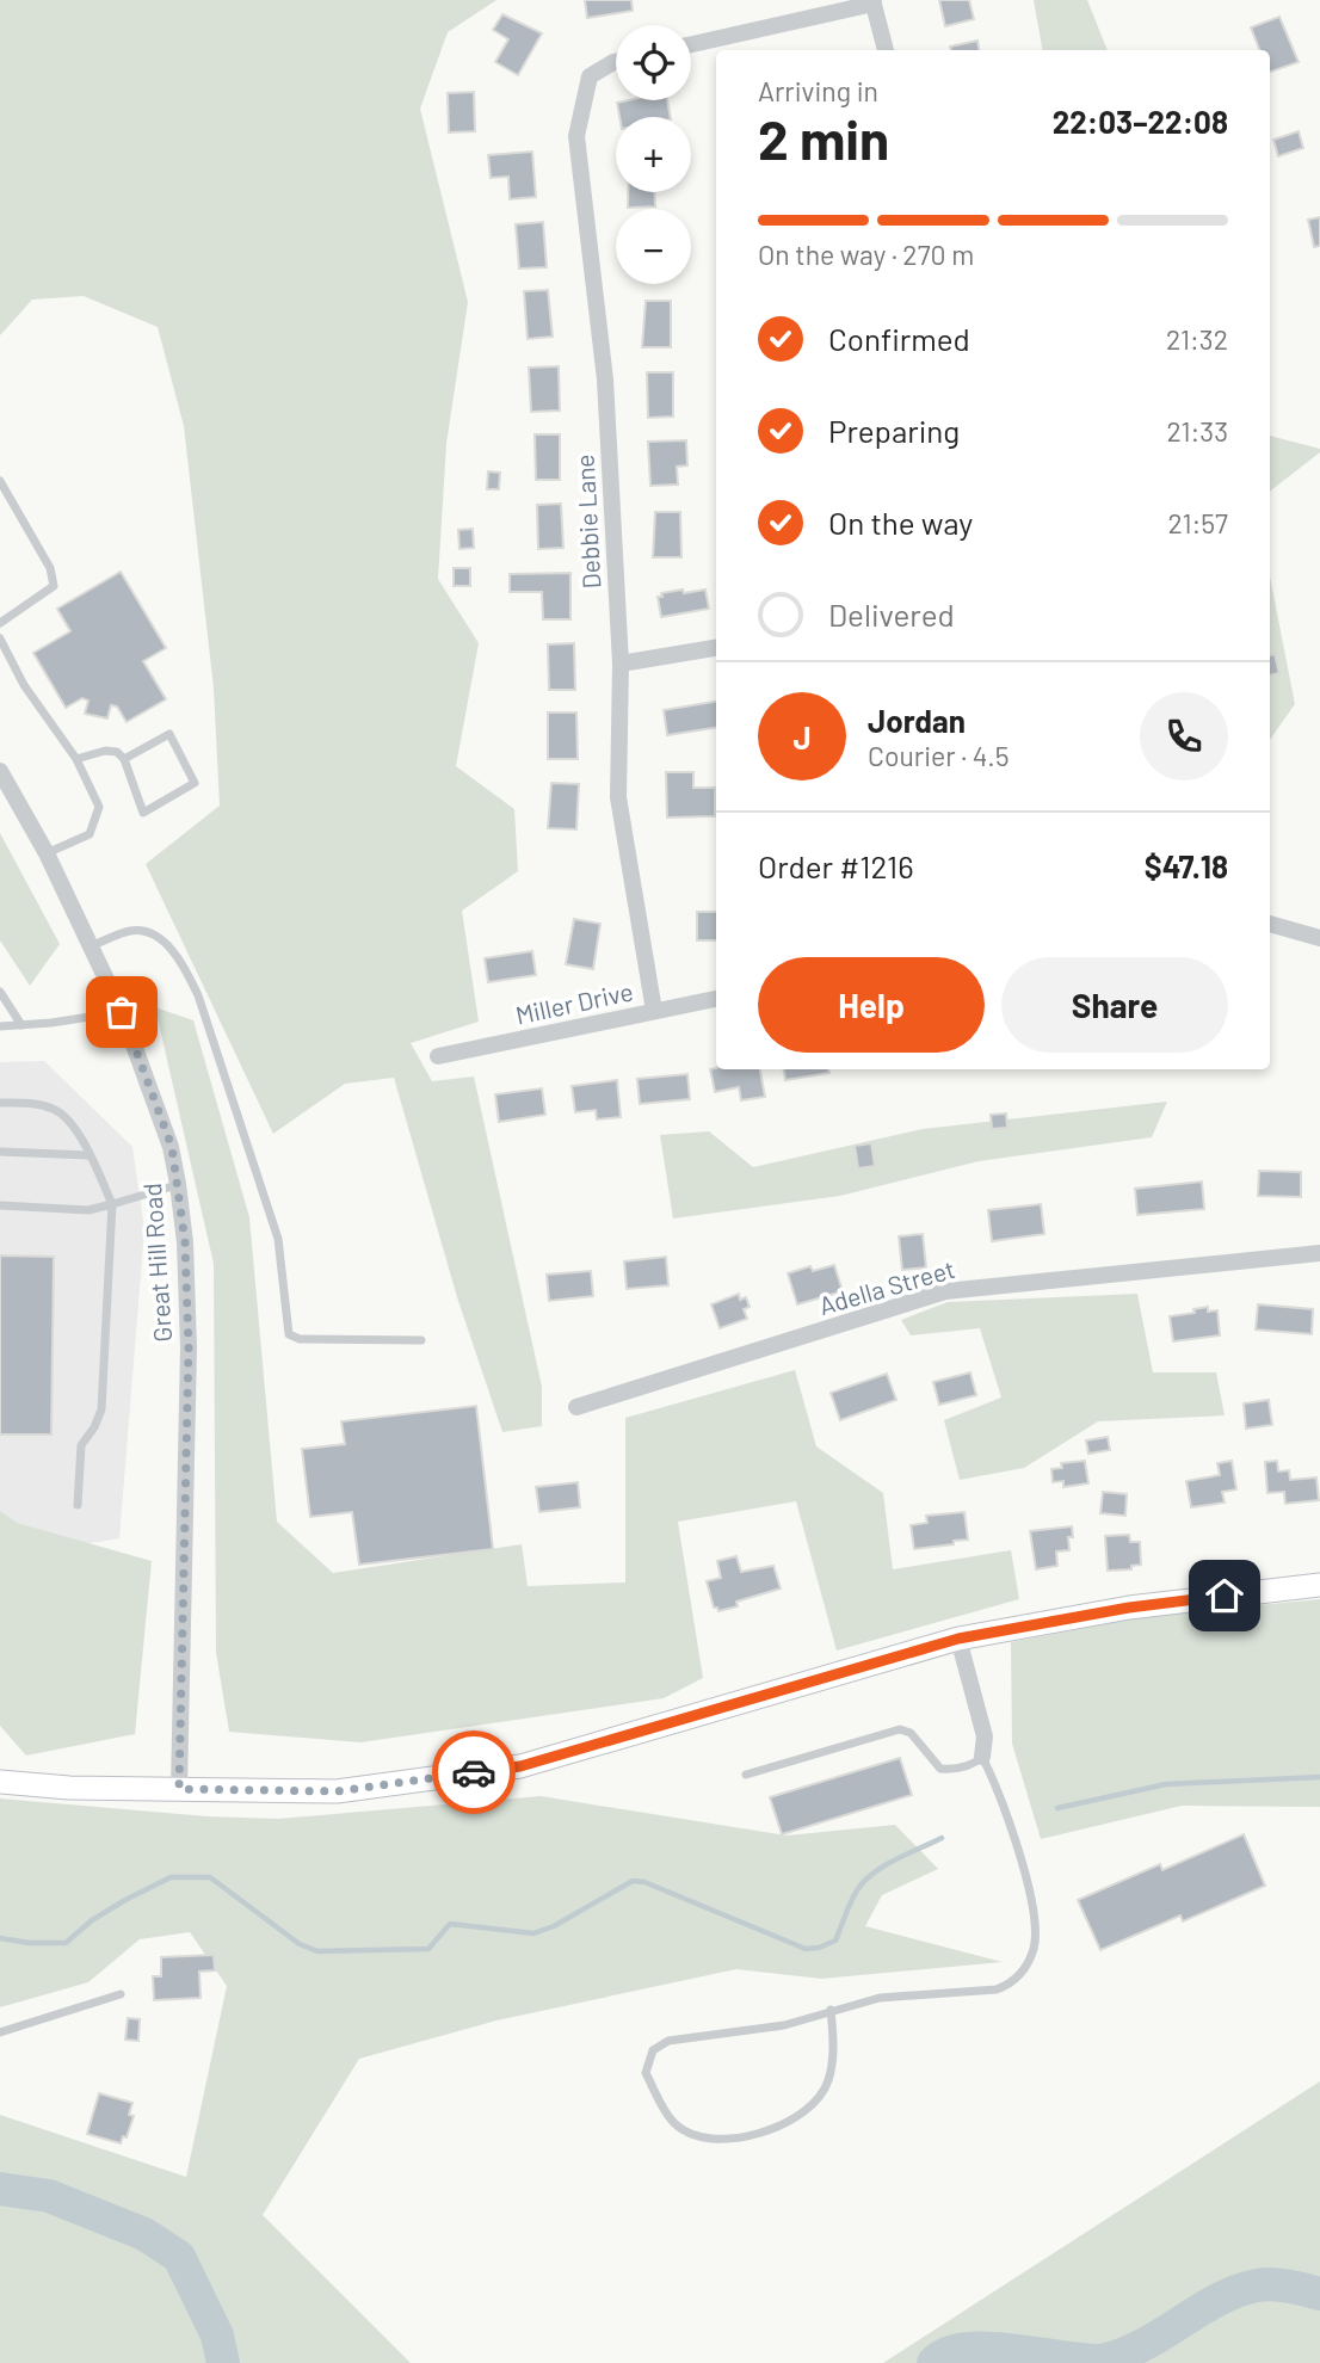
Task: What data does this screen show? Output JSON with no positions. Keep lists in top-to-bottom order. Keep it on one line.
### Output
{"streets":{"street":["Debbie Lane","Miller Drive","Great Hill Road","Adella Street"]},"crossings":[["Debbie Lane","Miller Drive"]],"page":{"map_buttons":["+","−"],"heading":["2 min","Arriving in","22:03–22:08"],"panel":["Jordan","Courier · 4.5","Order #1216","$47.18"],"bar":"On the way · 270 m","list":[["Confirmed","21:32"],["Preparing","21:33"],["On the way","21:57"],"Delivered"],"round":"J","buttons":["Help","Share"]}}
